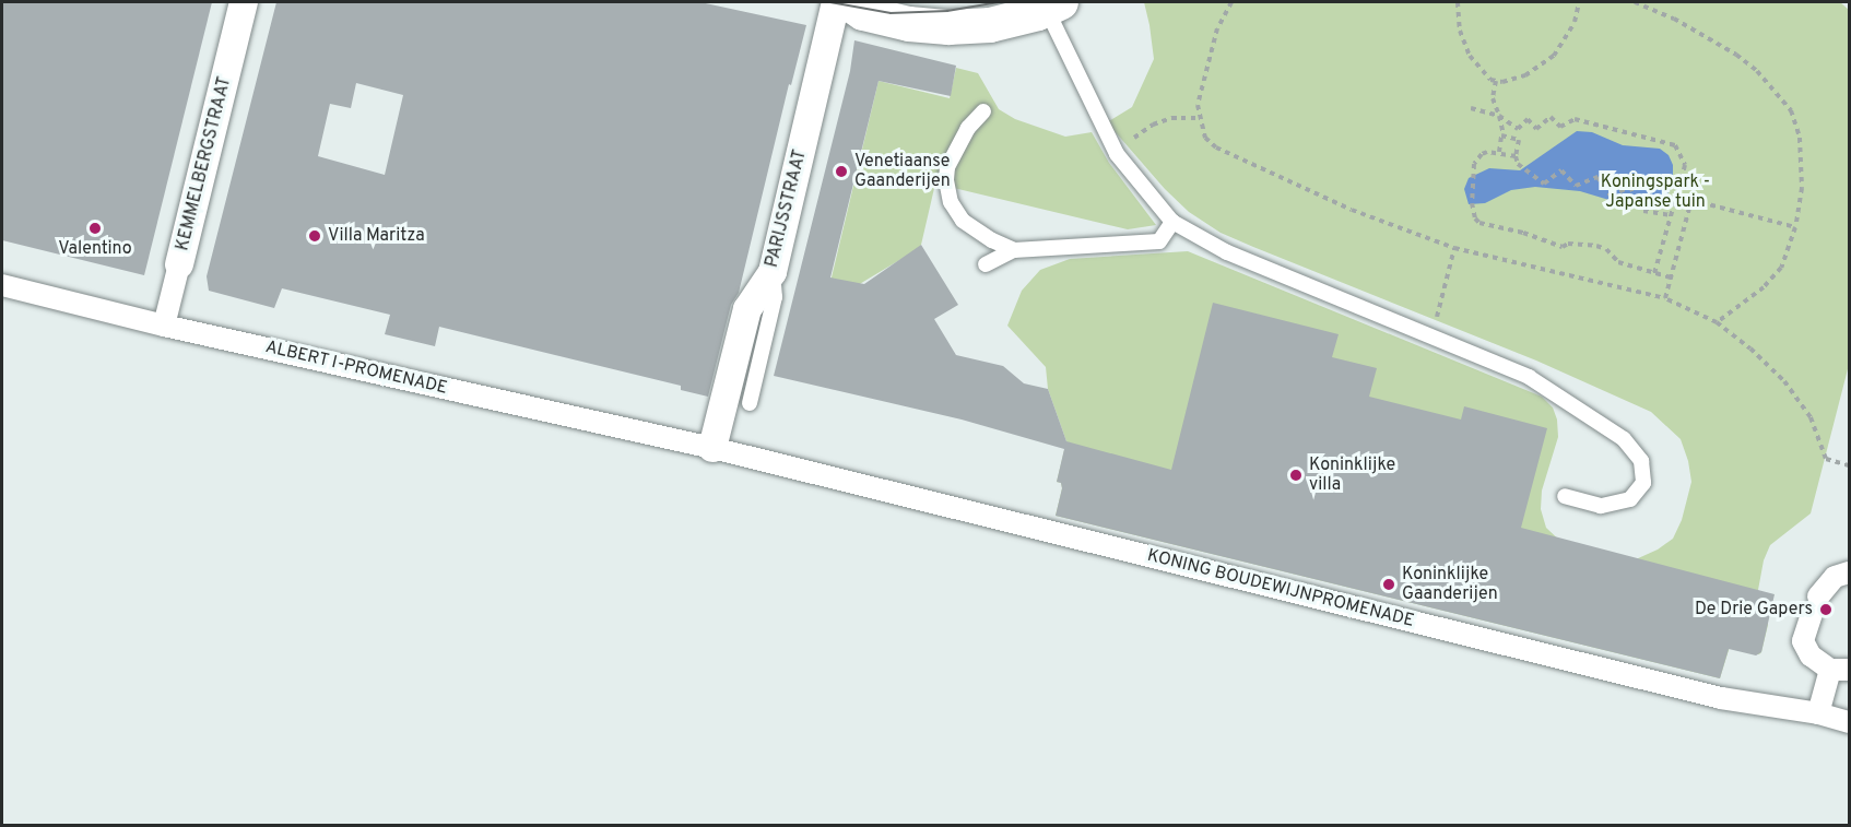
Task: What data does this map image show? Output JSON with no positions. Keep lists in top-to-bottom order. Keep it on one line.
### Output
{"streets":{"street":["KEMMELBERGSTRAAT","PARIJSSTRAAT","ALBERT I-PROMENADE","KONING BOUDEWIJNPROMENADE"]},"crossings":[["KEMMELBERGSTRAAT","ALBERT I-PROMENADE"],["PARIJSSTRAAT","ALBERT I-PROMENADE"],["PARIJSSTRAAT","KONING BOUDEWIJNPROMENADE"],["ALBERT I-PROMENADE","KONING BOUDEWIJNPROMENADE"]],"parks":["Koningspark - Japanse tuin"],"places":["Venetiaanse Gaanderijen","Valentino","Villa Maritza","Koninklijke villa","Koninklijke Gaanderijen","De Drie Gapers"]}
